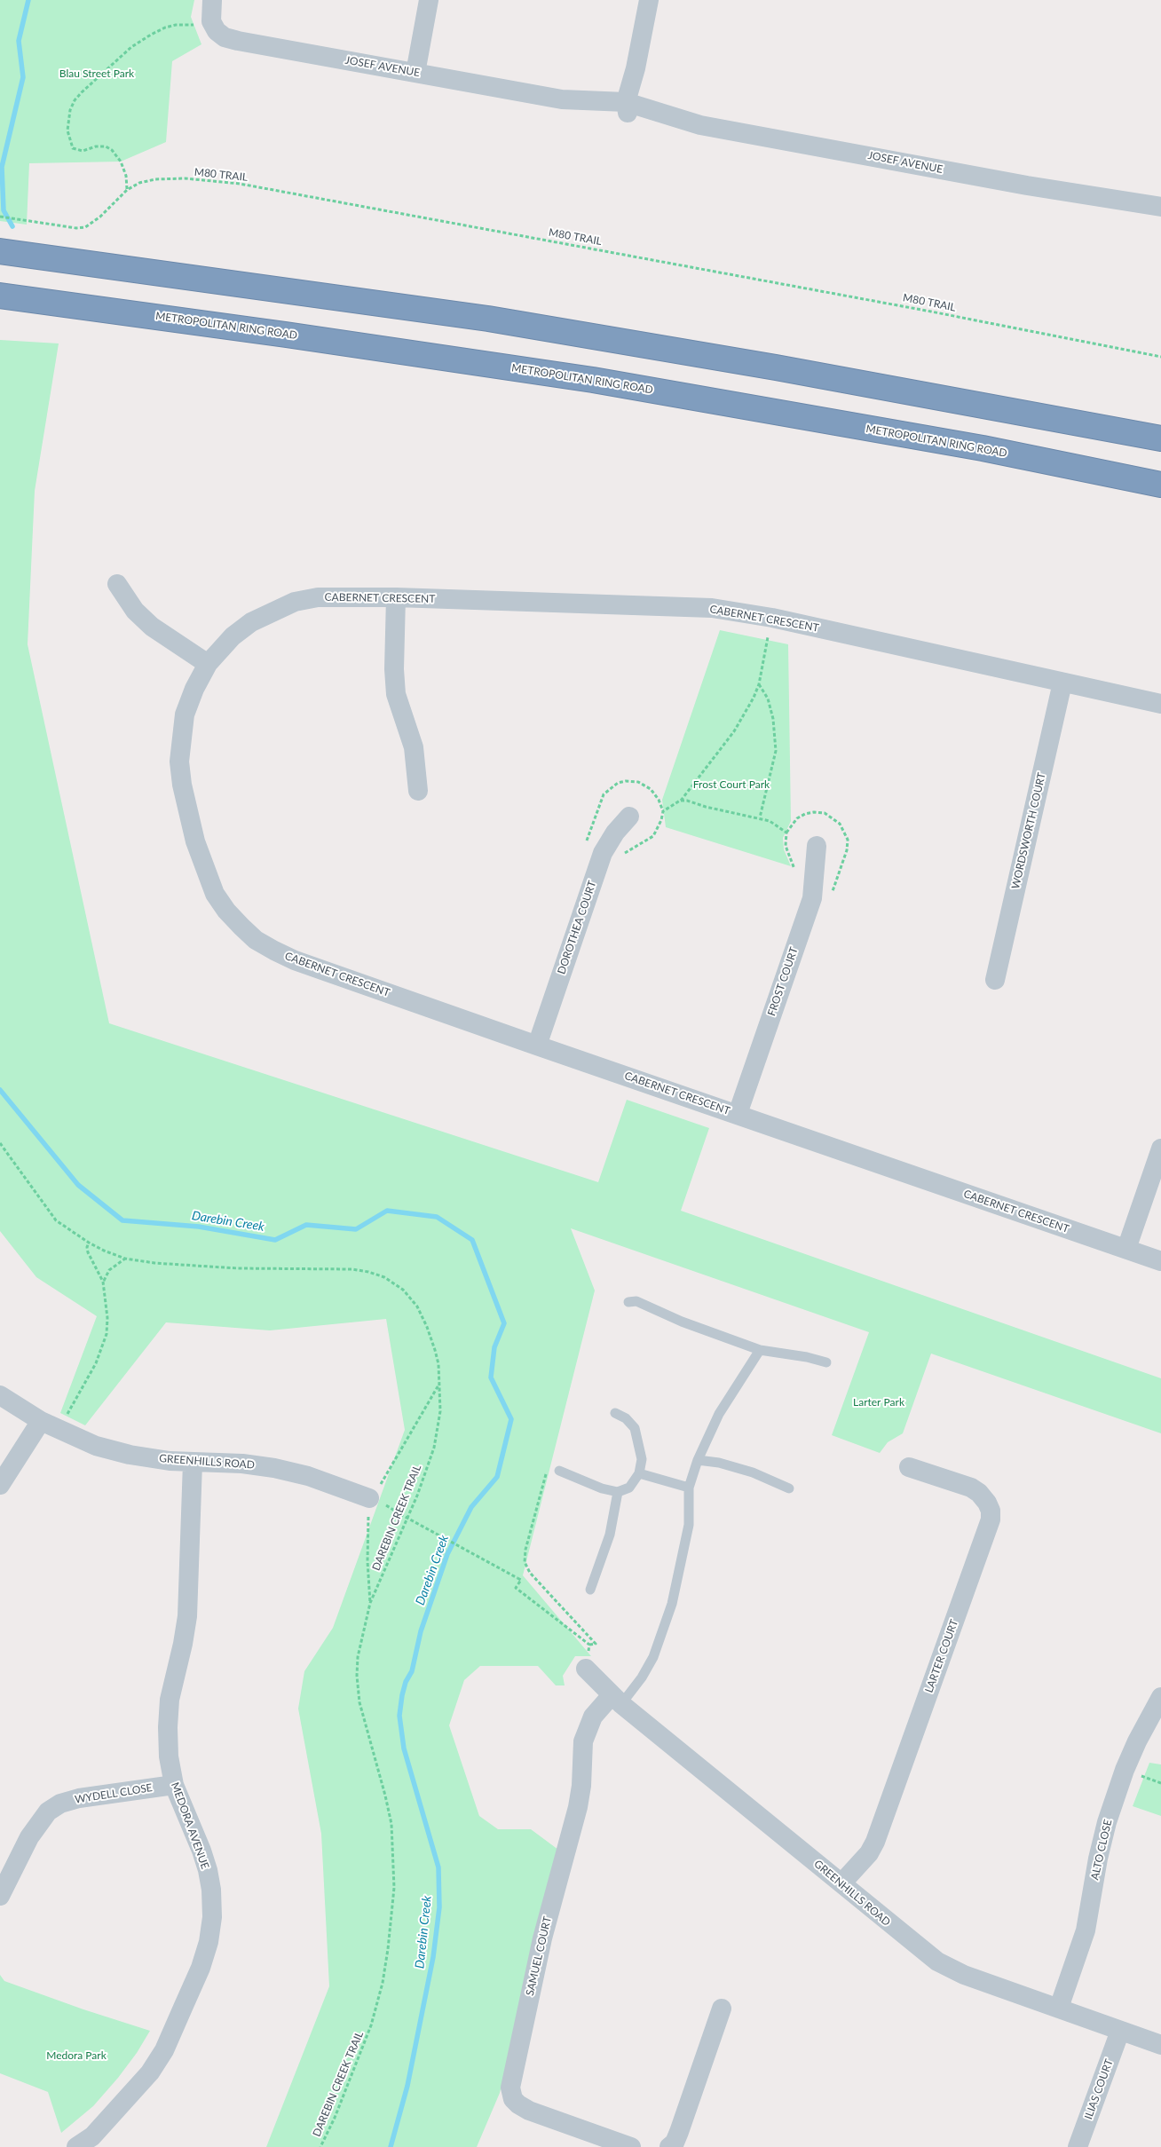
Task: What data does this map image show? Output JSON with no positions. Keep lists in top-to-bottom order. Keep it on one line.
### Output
{"streets":{"highway":["METROPOLITAN RING ROAD"],"street":["JOSEF AVENUE","CABERNET CRESCENT","WORDSWORTH COURT","DOROTHEA COURT","FROST COURT","GREENHILLS ROAD","LARTER COURT","WYDELL CLOSE","MEDORA AVENUE","ALTO CLOSE","SAMUEL COURT","ILIAS COURT"],"path":["M80 TRAIL","DAREBIN CREEK TRAIL"]},"crossings":[["CABERNET CRESCENT","WORDSWORTH COURT"],["CABERNET CRESCENT","DOROTHEA COURT"],["CABERNET CRESCENT","FROST COURT"],["GREENHILLS ROAD","LARTER COURT"],["GREENHILLS ROAD","MEDORA AVENUE"],["GREENHILLS ROAD","ALTO CLOSE"],["GREENHILLS ROAD","SAMUEL COURT"],["GREENHILLS ROAD","ILIAS COURT"],["WYDELL CLOSE","MEDORA AVENUE"]],"water":["Darebin Creek"],"parks":["Blau Street Park","Frost Court Park","Larter Park","Medora Park"]}
